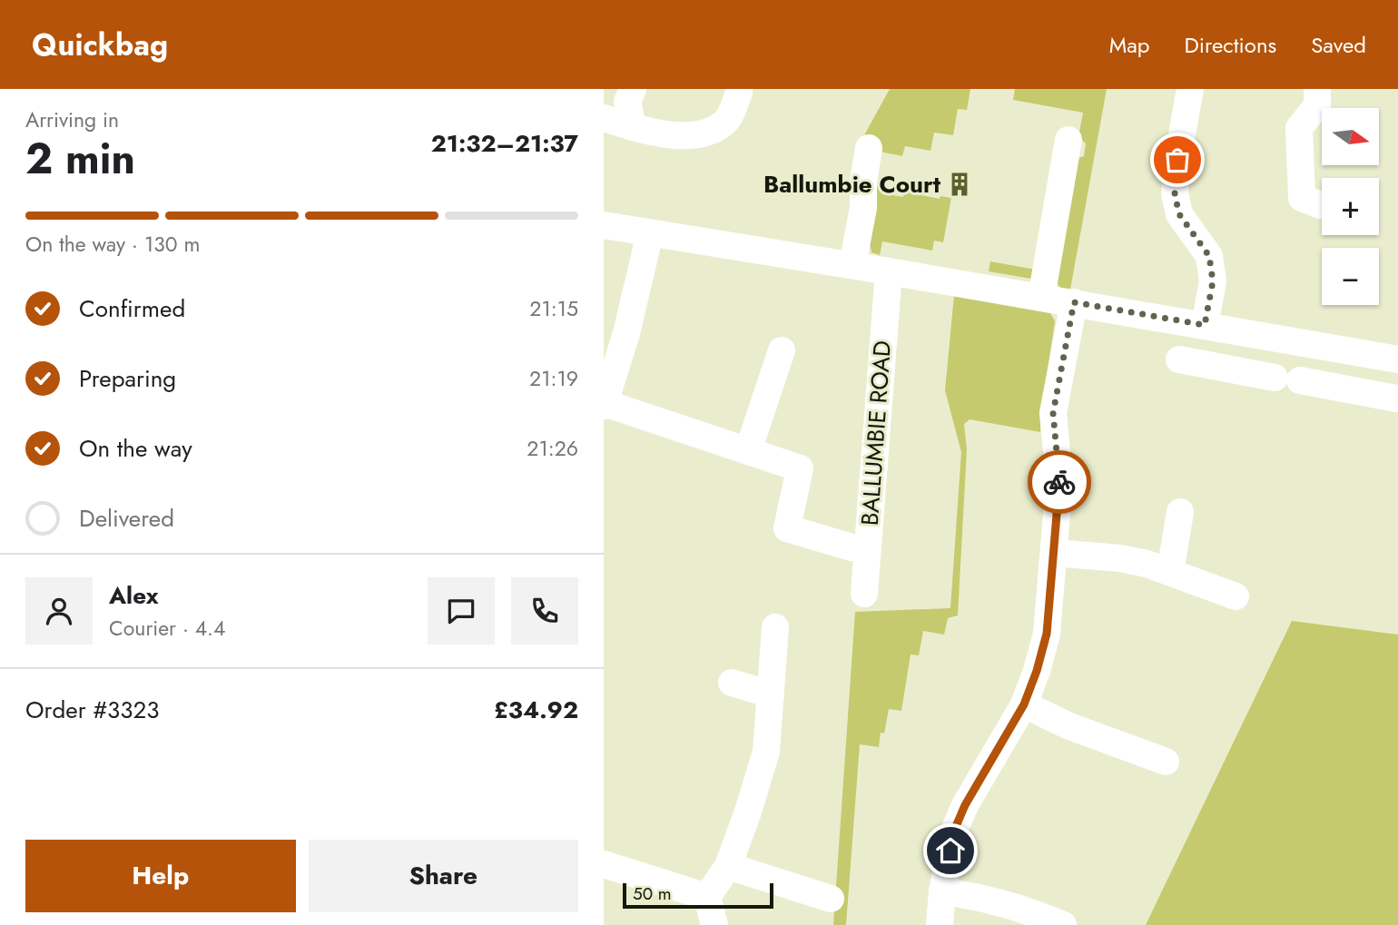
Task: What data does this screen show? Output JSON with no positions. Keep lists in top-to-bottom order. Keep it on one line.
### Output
{"streets":{"street":["BALLUMBIE ROAD"]},"places":{"building":["Ballumbie Court"]},"scale_bar":"50 m","north":"right","page":{"header":"Quickbag","nav":["Map","Directions","Saved"],"heading":["2 min","Arriving in","21:32–21:37"],"panel":["Alex","Courier · 4.4","Order #3323","£34.92"],"map_buttons":["+","−"],"bar":"On the way · 130 m","list":[["Confirmed","21:15"],["Preparing","21:19"],["On the way","21:26"],"Delivered"],"buttons":["Help","Share"],"scale":"50 m"}}
